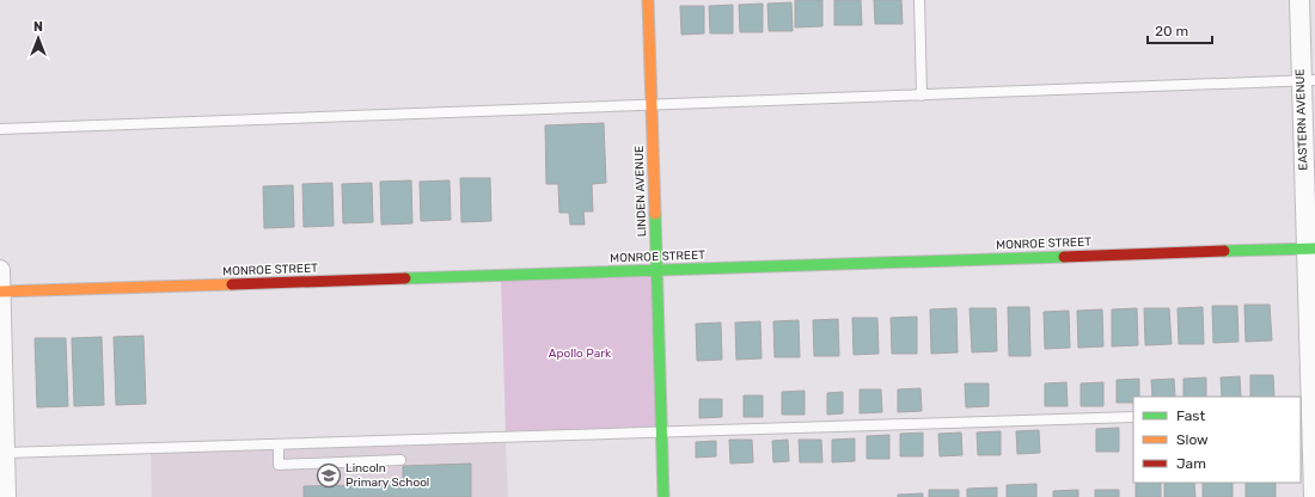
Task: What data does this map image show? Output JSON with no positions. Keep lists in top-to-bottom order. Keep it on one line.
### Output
{"streets":{"street":["EASTERN AVENUE","LINDEN AVENUE","MONROE STREET"]},"crossings":[["EASTERN AVENUE","MONROE STREET"],["LINDEN AVENUE","MONROE STREET"]],"parks":["Apollo Park"],"places":{"school or university":["Lincoln Primary School"]},"legend":["Fast","Slow","Jam"],"scale_bar":"20 m","north":"top"}
